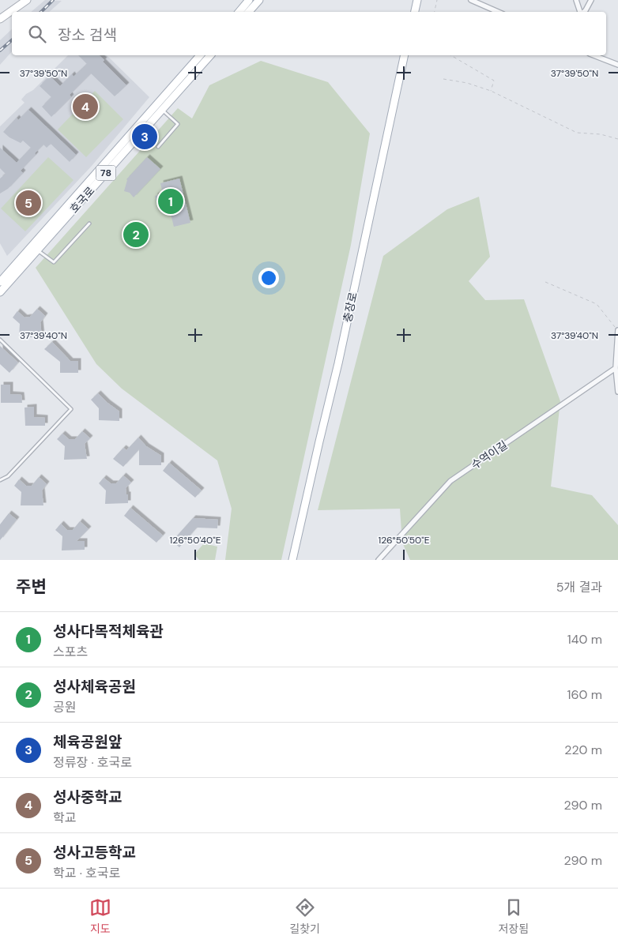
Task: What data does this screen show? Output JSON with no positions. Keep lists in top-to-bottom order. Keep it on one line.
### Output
{"streets":{"main road":["78","호국로","충장로"],"street":["수역이길"]},"page":{"search":"장소 검색","pins":["4","3","1","5","2"],"heading":["주변","5개 결과"],"list":[{"mark":"1","name":"성사다목적체육관","note":"스포츠","value":"140 m"},{"mark":"2","name":"성사체육공원","note":"공원","value":"160 m"},{"mark":"3","name":"체육공원앞","note":"정류장 · 호국로","value":"220 m"},{"mark":"4","name":"성사중학교","note":"학교","value":"290 m"},{"mark":"5","name":"성사고등학교","note":"학교 · 호국로","value":"290 m"}],"nav":["지도","길찾기","저장됨"]},"coordinates":["37°39'50\"N","37°39'40\"N","126°50'40\"E","126°50'50\"E"]}
